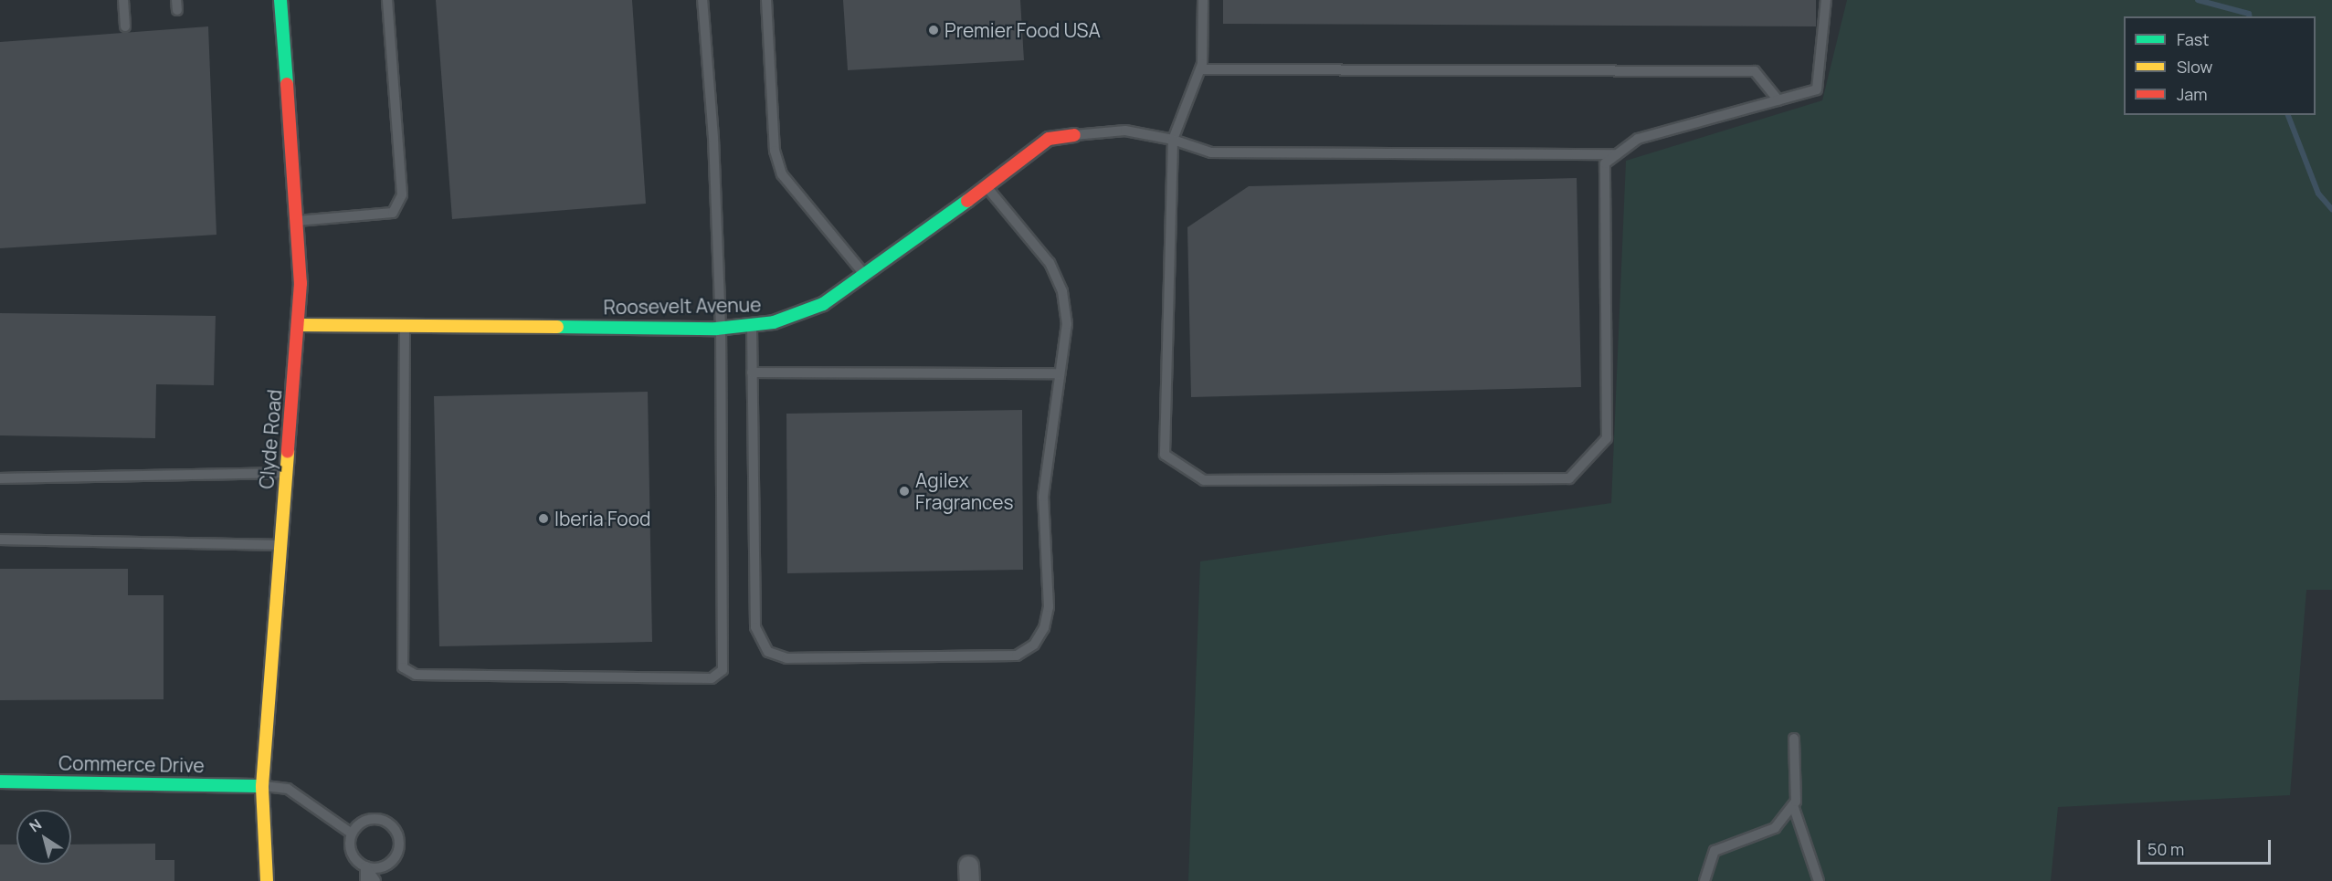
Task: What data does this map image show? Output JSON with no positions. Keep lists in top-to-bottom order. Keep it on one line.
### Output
{"streets":{"street":["Roosevelt Avenue","Clyde Road","Commerce Drive"]},"crossings":[["Roosevelt Avenue","Clyde Road"],["Clyde Road","Commerce Drive"]],"places":["Premier Food USA","Agilex Fragrances","Iberia Food"],"legend":["Fast","Slow","Jam"],"scale_bar":"50 m","north":"top left"}
